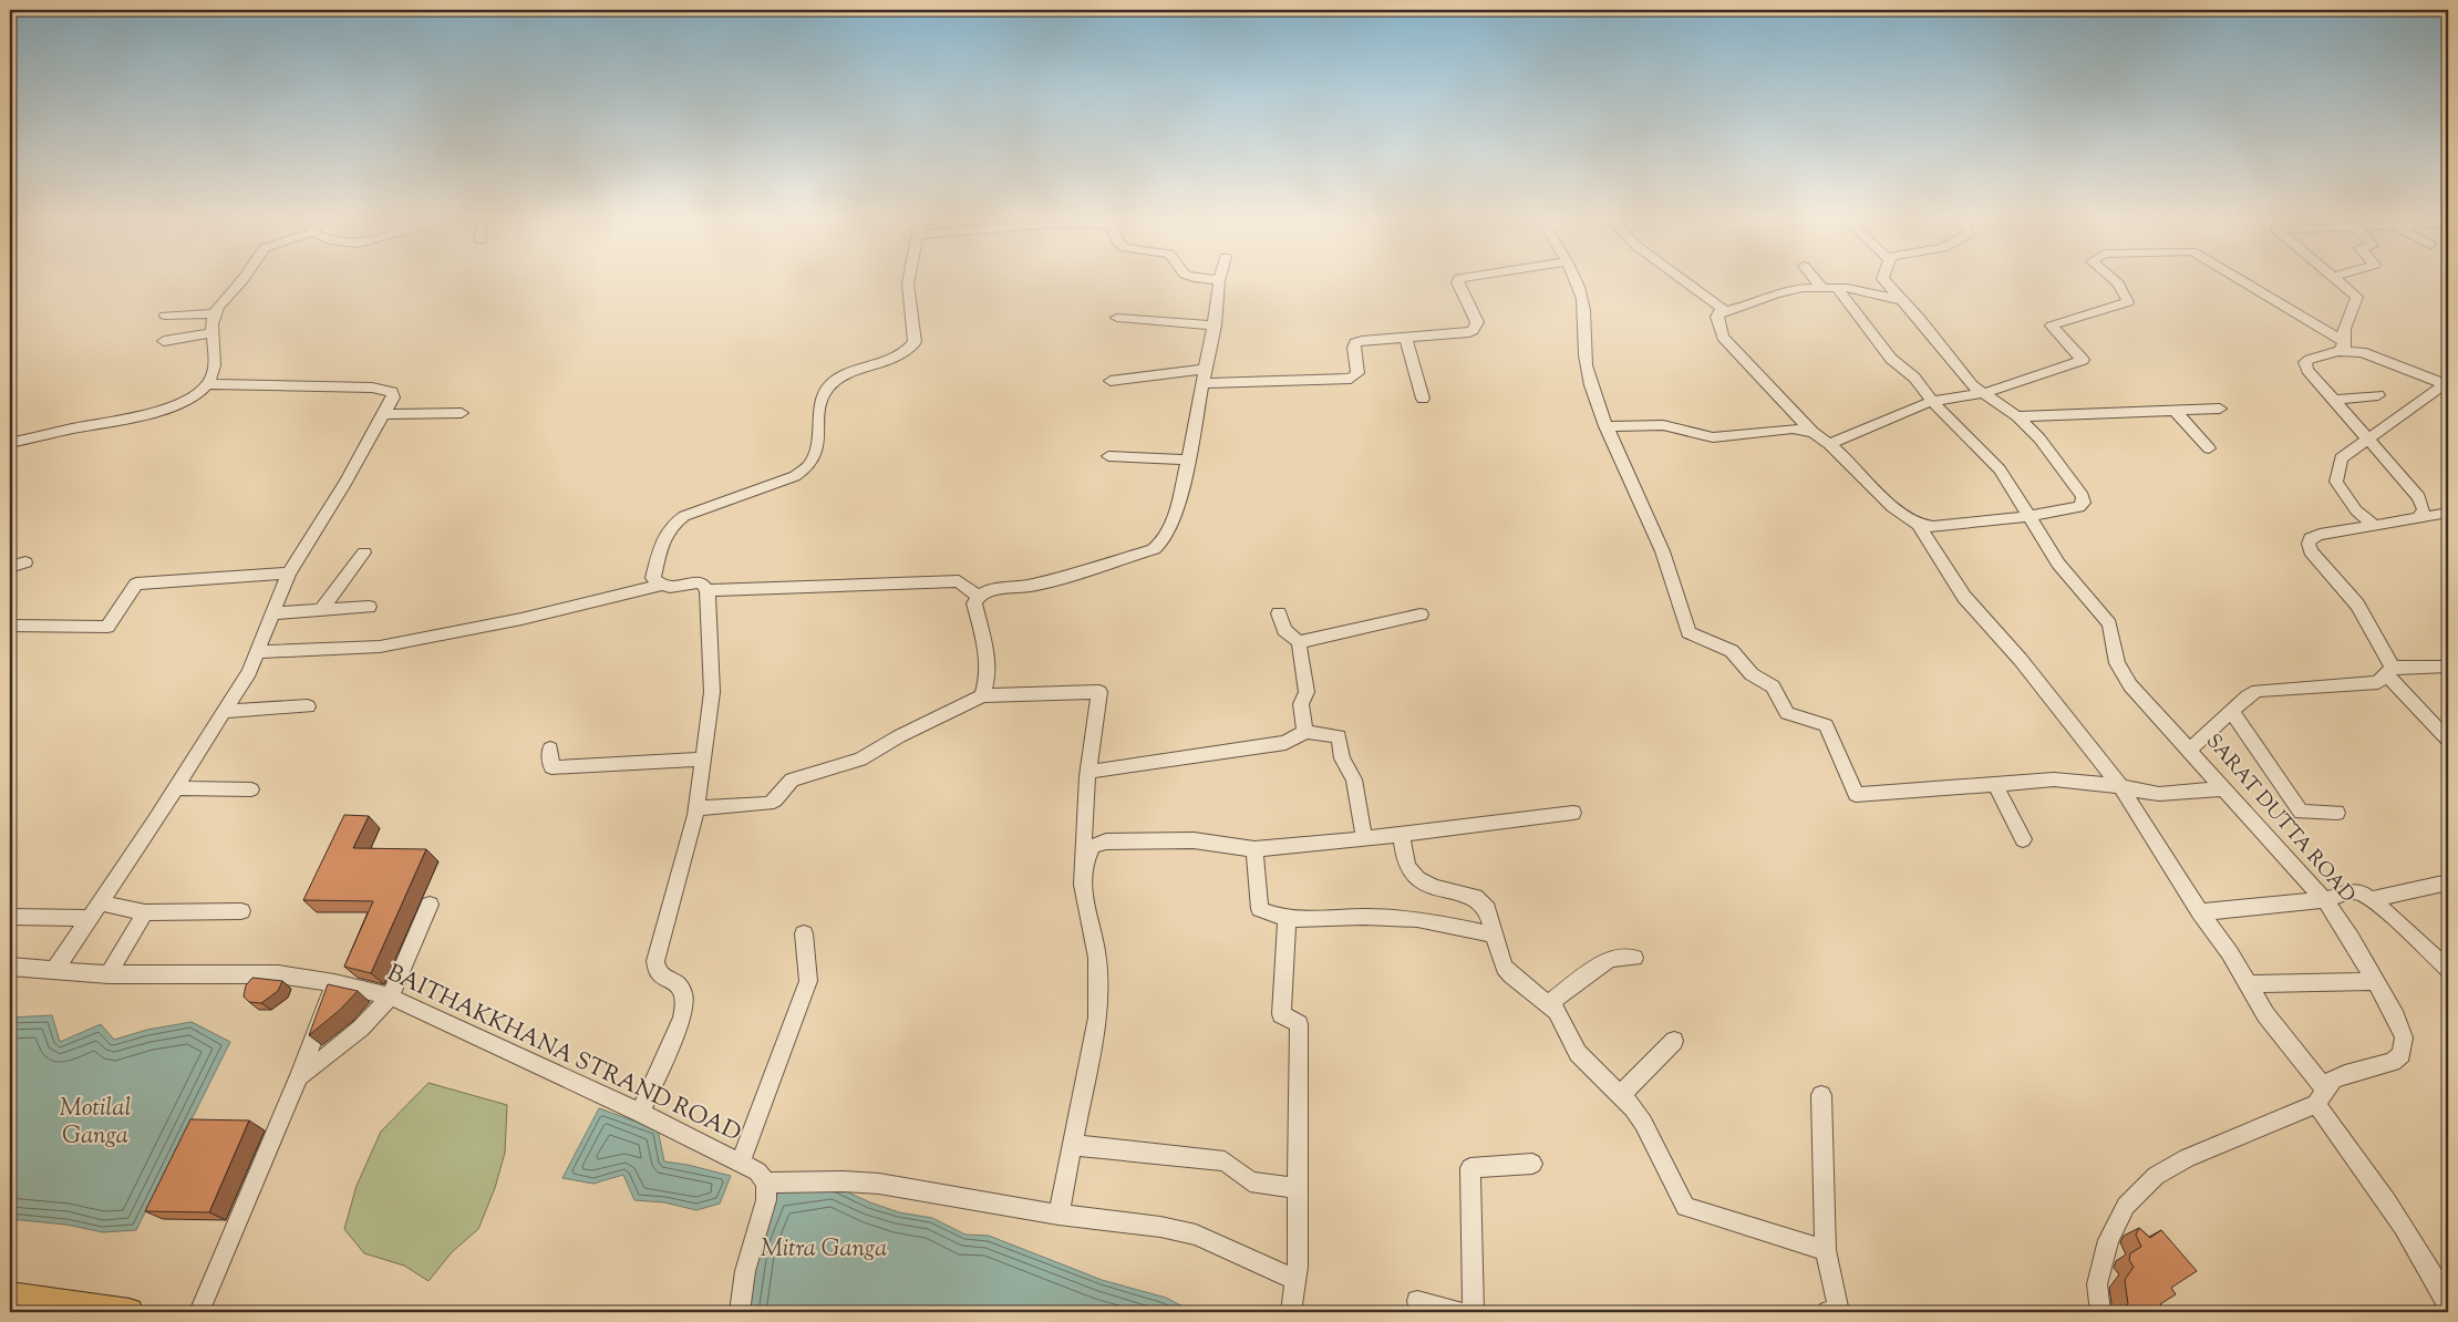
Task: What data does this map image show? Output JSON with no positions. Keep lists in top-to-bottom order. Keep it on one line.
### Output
{"streets":{"street":["SARAT DUTTA ROAD","BAITHAKKHANA STRAND ROAD"]},"water":["Motilal Ganga","Mitra Ganga"]}
